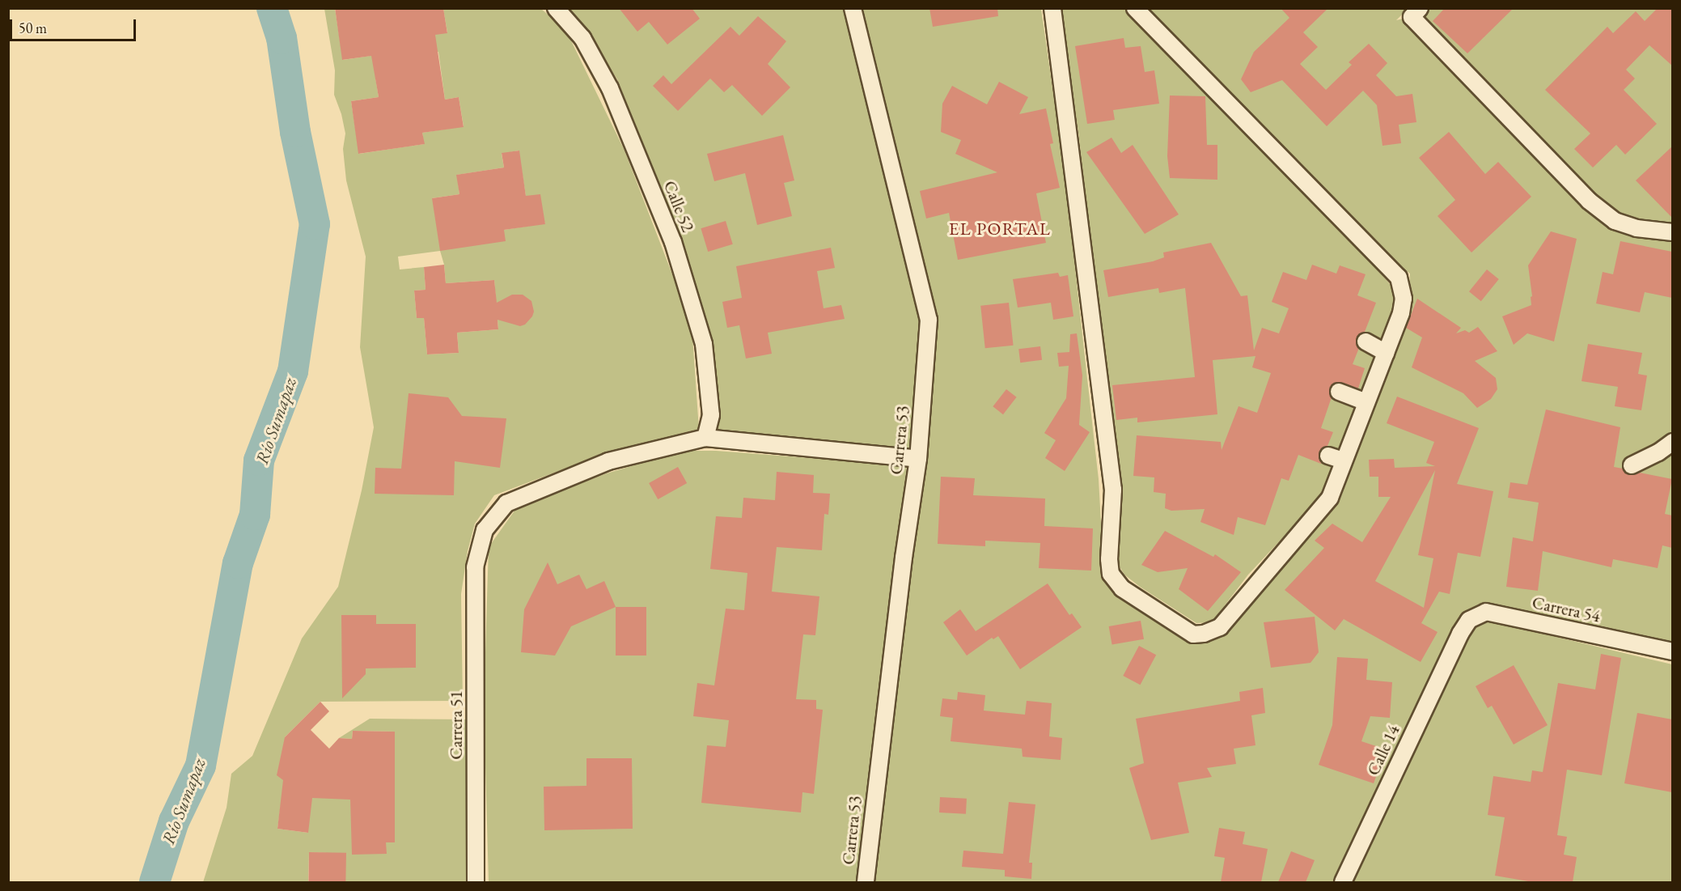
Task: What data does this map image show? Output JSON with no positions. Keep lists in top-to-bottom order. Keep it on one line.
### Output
{"streets":{"street":["Calle 52","Carrera 53","Carrera 54","Carrera 51","Calle 14"]},"crossings":[["Calle 52","Carrera 51"],["Carrera 53","Carrera 51"],["Carrera 54","Calle 14"]],"districts":["EL PORTAL"],"water":["Río Sumapaz"],"scale_bar":"50 m"}
